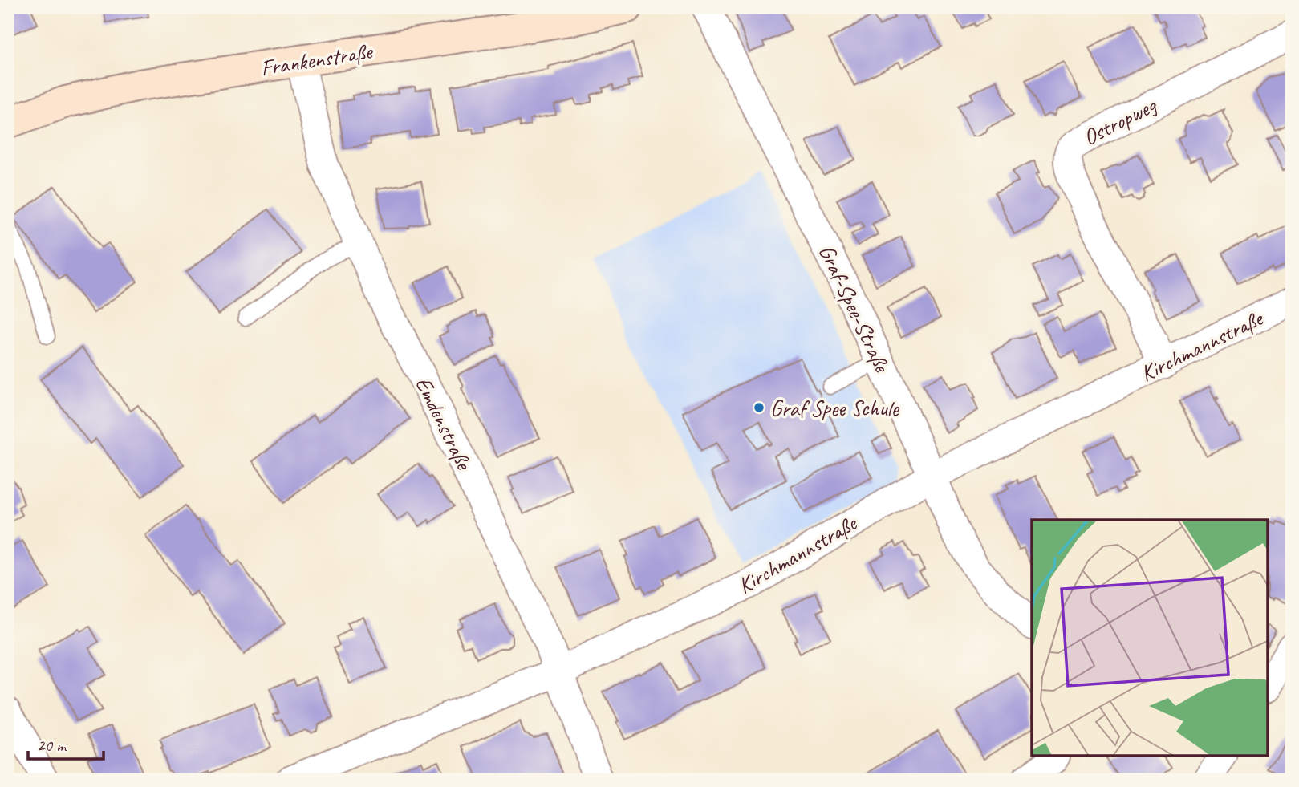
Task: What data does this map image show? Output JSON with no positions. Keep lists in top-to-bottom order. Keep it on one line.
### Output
{"streets":{"main road":["Frankenstraße"],"street":["Ostropweg","Graf-Spee-Straße","Kirchmannstraße","Emdenstraße"]},"crossings":[["Frankenstraße","Emdenstraße"],["Ostropweg","Kirchmannstraße"],["Graf-Spee-Straße","Kirchmannstraße"],["Kirchmannstraße","Emdenstraße"]],"places":["Graf Spee Schule"],"scale_bar":"20 m"}
